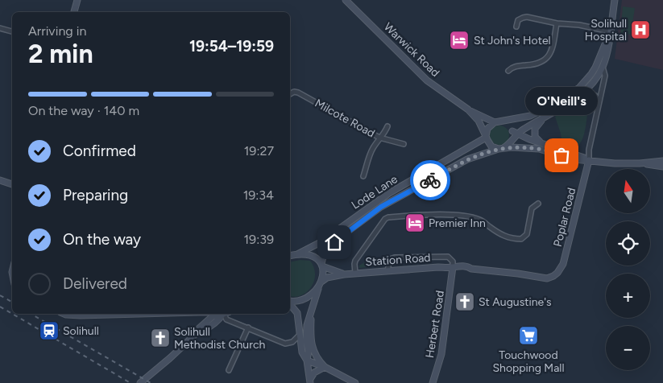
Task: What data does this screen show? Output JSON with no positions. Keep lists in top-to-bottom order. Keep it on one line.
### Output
{"streets":{"main road":["Warwick Road","Lode Lane","Poplar Road","Station Road","Herbert Road"],"street":["Milcote Road"]},"crossings":[["Warwick Road","Lode Lane"],["Lode Lane","Station Road"],["Poplar Road","Station Road"],["Station Road","Herbert Road"]],"places":{"hospital":["Solihull Hospital"],"hotel":["St John's Hotel","Premier Inn"],"other":["O'Neill's"],"church":["St Augustine's","Solihull Methodist Church"],"station":["Solihull"],"supermarket":["Touchwood Shopping Mall"]},"north":"top","page":{"heading":["2 min","Arriving in","19:54–19:59"],"bar":"On the way · 140 m","bubble":"O'Neill's","list":[["Confirmed","19:27"],["Preparing","19:34"],["On the way","19:39"],"Delivered"],"map_buttons":["+","−"]}}
